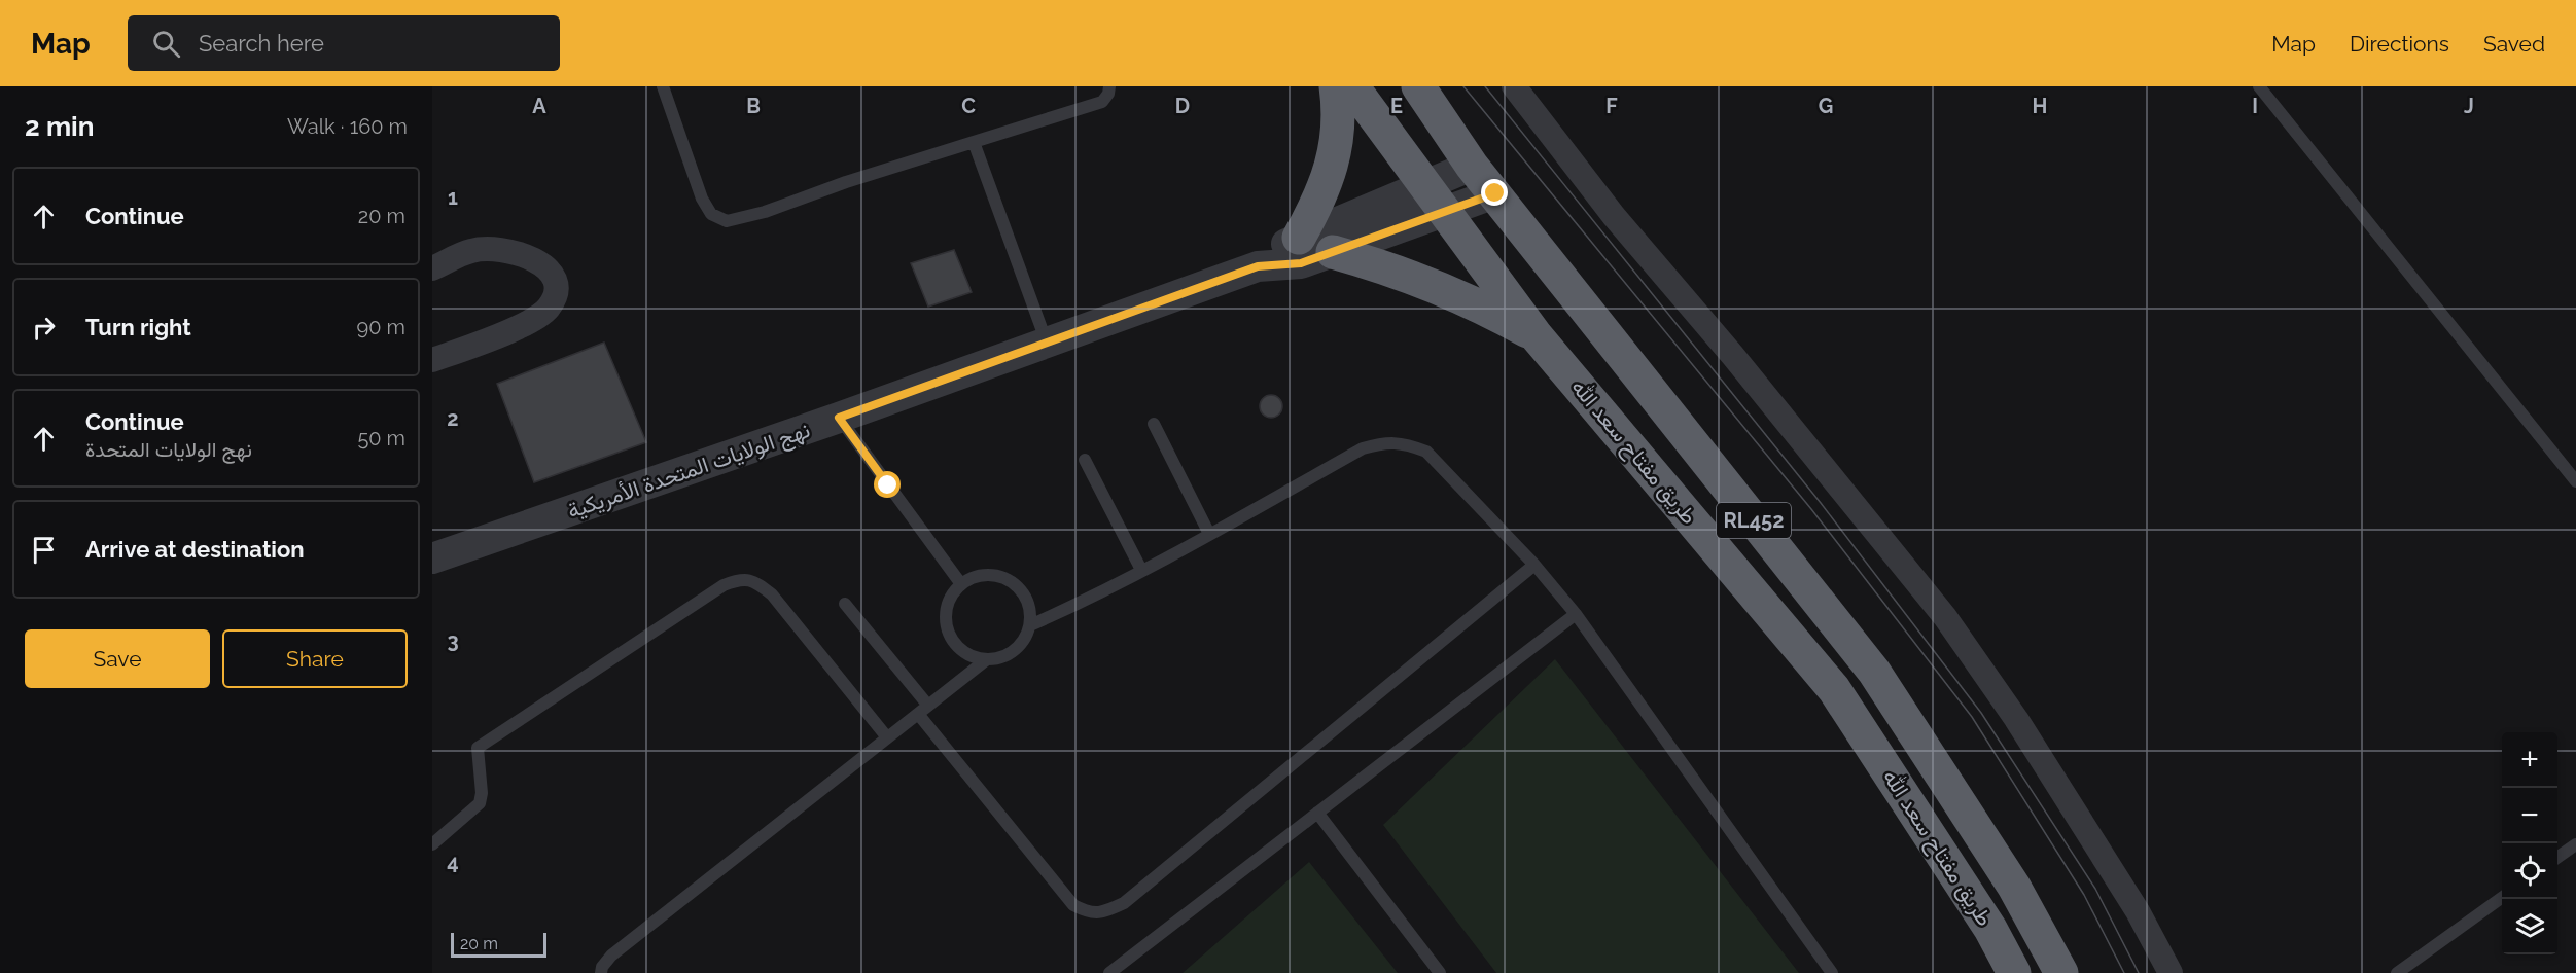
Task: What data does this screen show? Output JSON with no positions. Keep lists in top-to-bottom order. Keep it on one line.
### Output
{"streets":{"highway":["طريق مفتاح سعد الله","RL452"],"street":["نهج الولايات المتحدة الأمريكية"]},"scale_bar":"20 m","page":{"header":"Map","search":"Search here","nav":["Map","Directions","Saved"],"heading":["2 min","Walk · 160 m"],"list":[["Continue","20 m"],["Turn right","90 m"],["Continue","نهج الولايات المتحدة","50 m"],"Arrive at destination"],"buttons":["Save","Share"],"map_buttons":["+","−"],"scale":"20 m"},"grid":{"columns":["A","B","C","D","E","F","G","H","I","J"],"rows":["1","2","3","4"]}}
